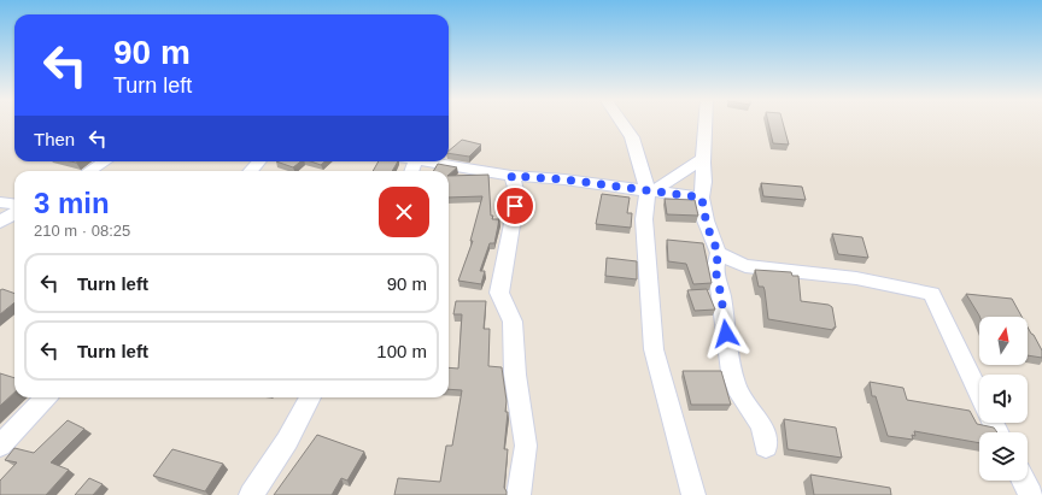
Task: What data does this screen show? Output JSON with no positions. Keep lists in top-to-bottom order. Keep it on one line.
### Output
{"north":"top","page":{"turn":["90 m","Turn left"],"then":"Then","heading":["3 min","210 m · 08:25"],"list":[{"name":"Turn left","value":"90 m"},{"name":"Turn left","value":"100 m"}]}}
